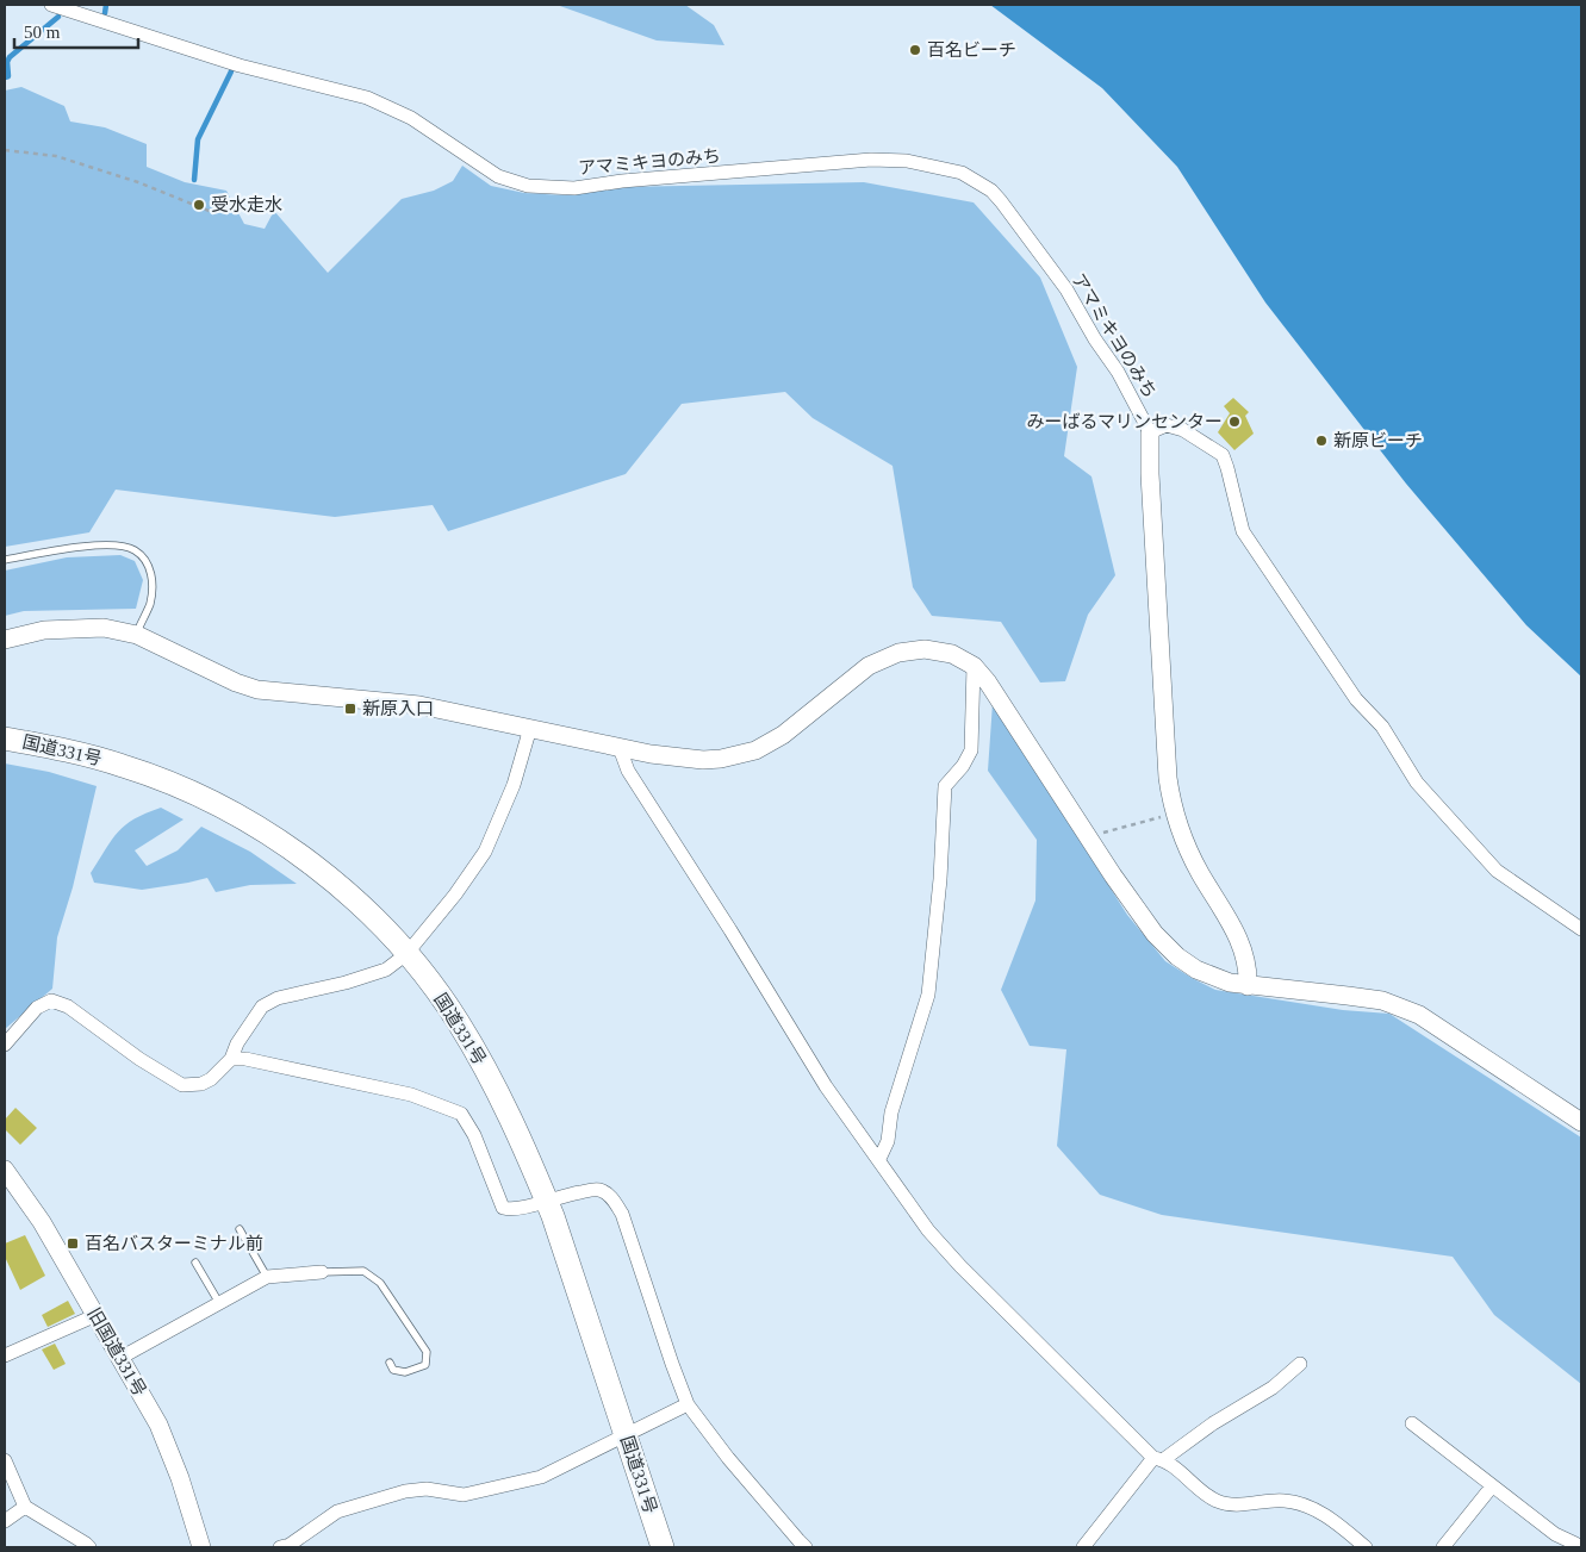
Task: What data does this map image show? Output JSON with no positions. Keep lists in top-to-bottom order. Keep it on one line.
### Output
{"streets":{"highway":["国道331号"],"street":["アマミキヨのみち","旧国道331号"]},"places":{"other":["百名ビーチ","受水走水","みーばるマリンセンター","新原ビーチ"],"transit":["新原入口","百名バスターミナル前"]},"scale_bar":"50 m"}
